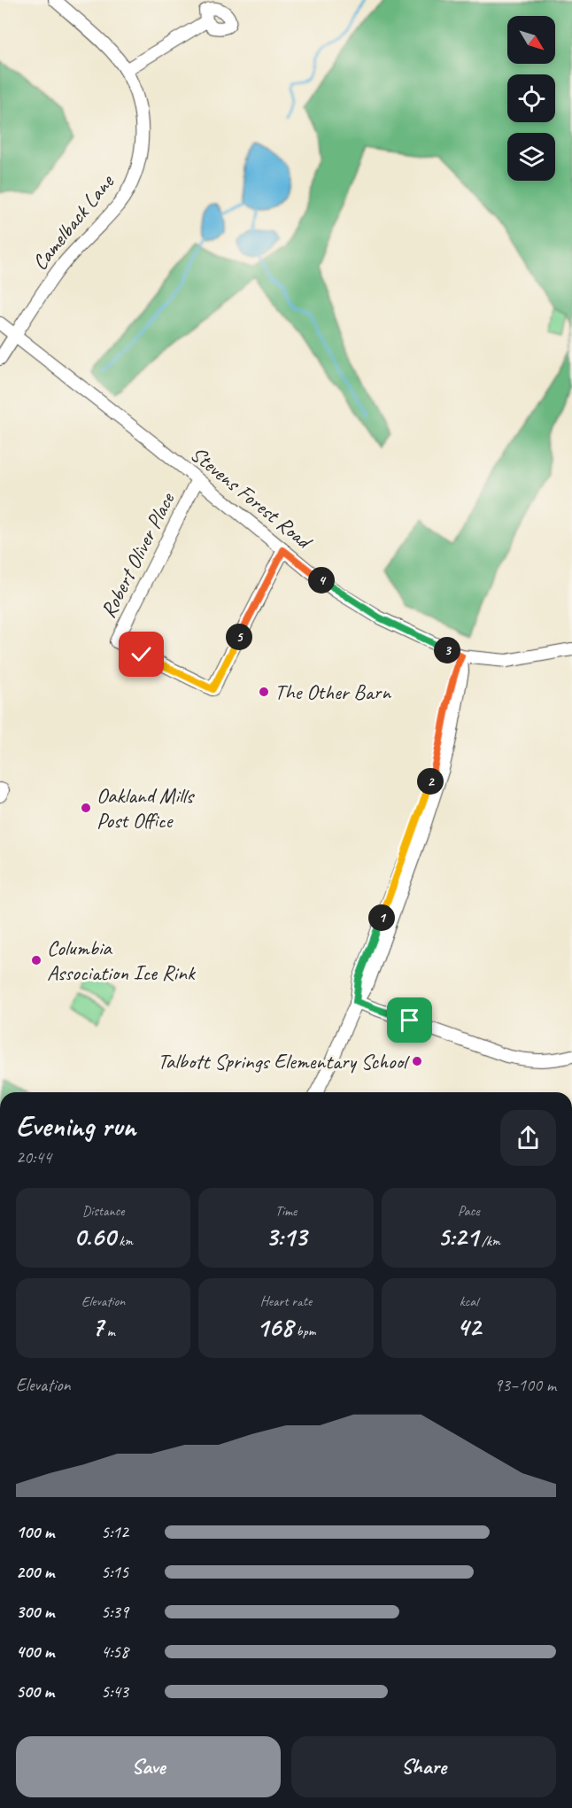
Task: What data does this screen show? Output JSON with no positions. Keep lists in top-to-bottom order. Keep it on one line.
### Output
{"streets":{"street":["Camelback Lane","Stevens Forest Road","Robert Oliver Place"]},"crossings":[["Camelback Lane","Stevens Forest Road"],["Stevens Forest Road","Robert Oliver Place"]],"places":["The Other Barn","Oakland Mills Post Office","Columbia Association Ice Rink","Talbott Springs Elementary School"],"north":"bottom right","page":{"pins":["4","5","3","2","1"],"heading":["Evening run","20:44"],"stats":[["Distance","0.60 km"],["Time","3:13"],["Pace","5:21 /km"],["Elevation","7 m"],["Heart rate","168 bpm"],["kcal","42"]],"chart":["Elevation","93–100 m"],"list":[{"name":"100 m","note":"5:12"},{"name":"200 m","note":"5:15"},{"name":"300 m","note":"5:39"},{"name":"400 m","note":"4:58"},{"name":"500 m","note":"5:43"}],"buttons":["Save","Share"]}}
